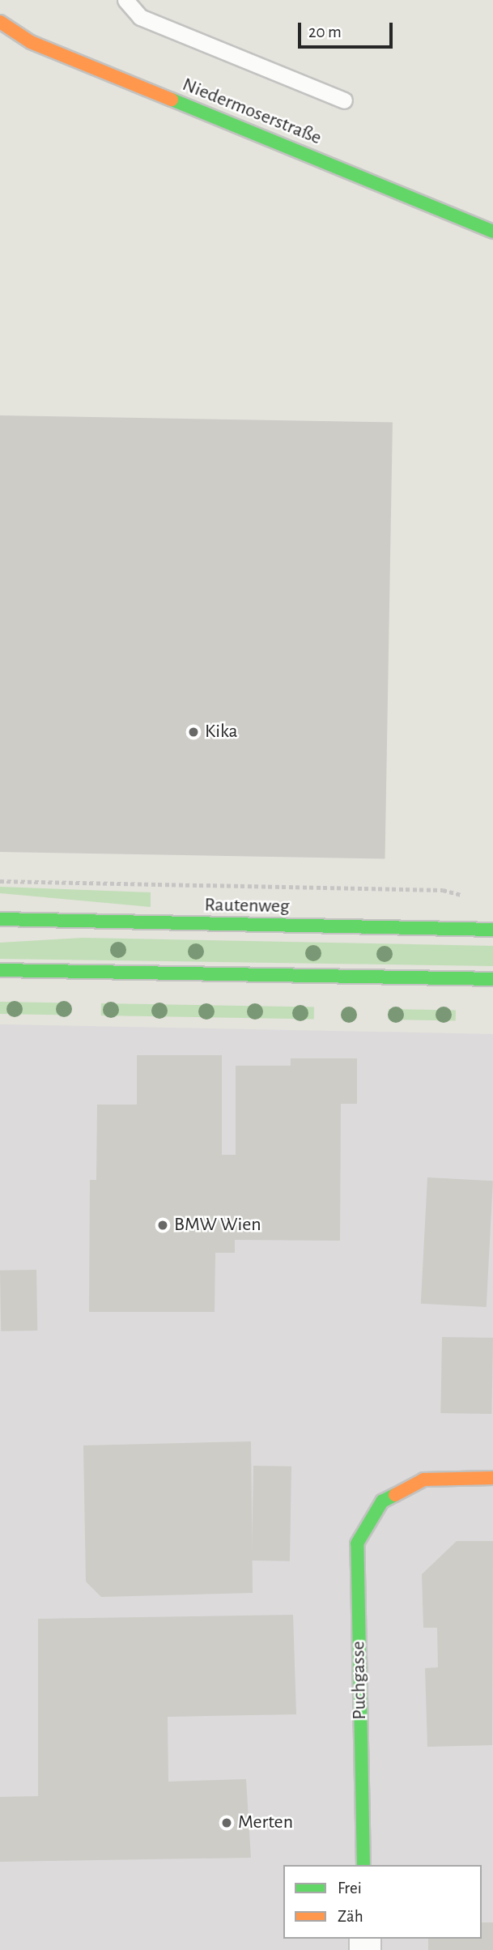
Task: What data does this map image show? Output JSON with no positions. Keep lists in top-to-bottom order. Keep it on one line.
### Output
{"streets":{"street":["Niedermoserstraße","Rautenweg","Puchgasse"]},"places":["Kika","BMW Wien","Merten"],"legend":["Frei","Zäh"],"scale_bar":"20 m"}
